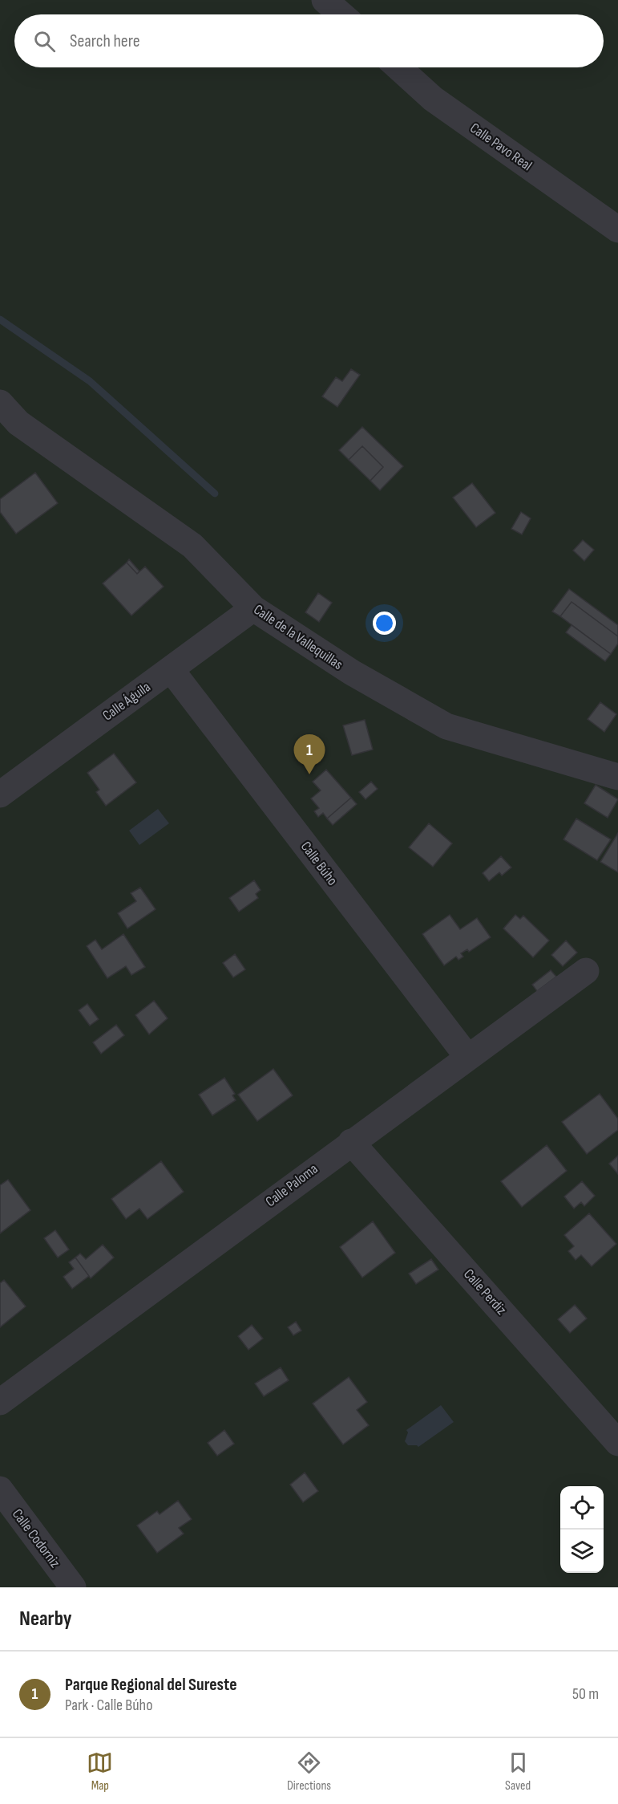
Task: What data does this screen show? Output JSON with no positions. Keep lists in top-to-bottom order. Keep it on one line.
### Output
{"streets":{"street":["Calle Pavo Real","Calle de la Vallequillas","Calle Águila","Calle Búho","Calle Paloma","Calle Perdiz","Calle Codorniz"]},"crossings":[["Calle de la Vallequillas","Calle Águila"],["Calle Águila","Calle Búho"],["Calle Búho","Calle Paloma"],["Calle Paloma","Calle Perdiz"]],"page":{"search":"Search here","pins":"1","heading":"Nearby","list":[{"mark":"1","name":"Parque Regional del Sureste","note":"Park · Calle Búho","value":"50 m"}],"nav":["Map","Directions","Saved"]}}
